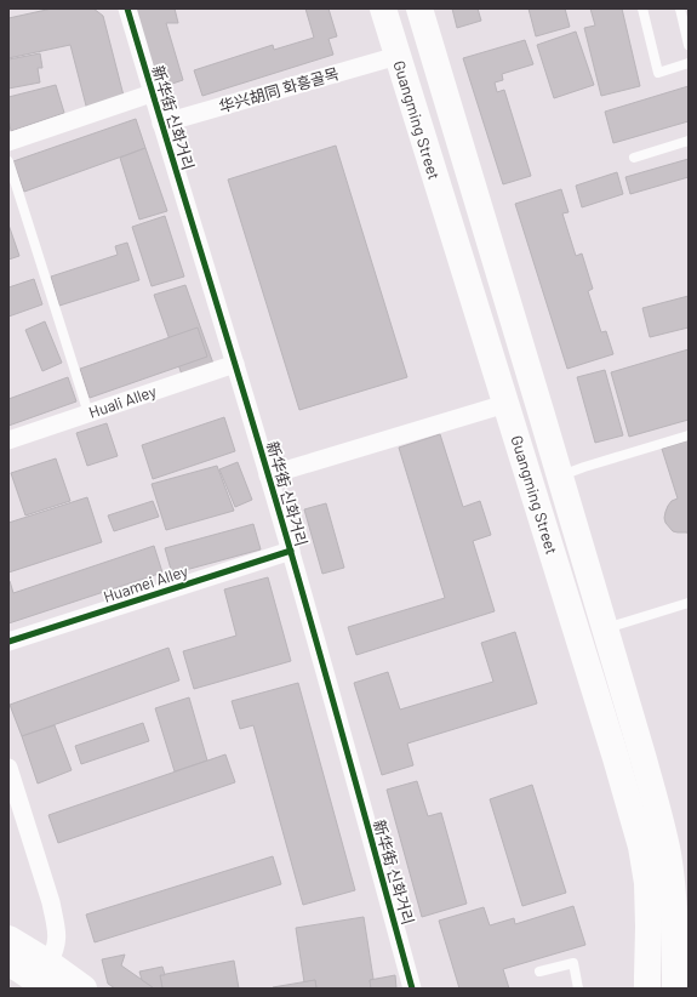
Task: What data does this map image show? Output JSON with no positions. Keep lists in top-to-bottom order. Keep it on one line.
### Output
{"streets":{"main road":["Guangming Street"],"street":["华兴胡同 화흥골목","新华街 신화거리","Huali Alley","Huamei Alley"]},"crossings":[["华兴胡同 화흥골목","新华街 신화거리"],["华兴胡同 화흥골목","Guangming Street"],["新华街 신화거리","Huali Alley"],["新华街 신화거리","Huamei Alley"]]}
